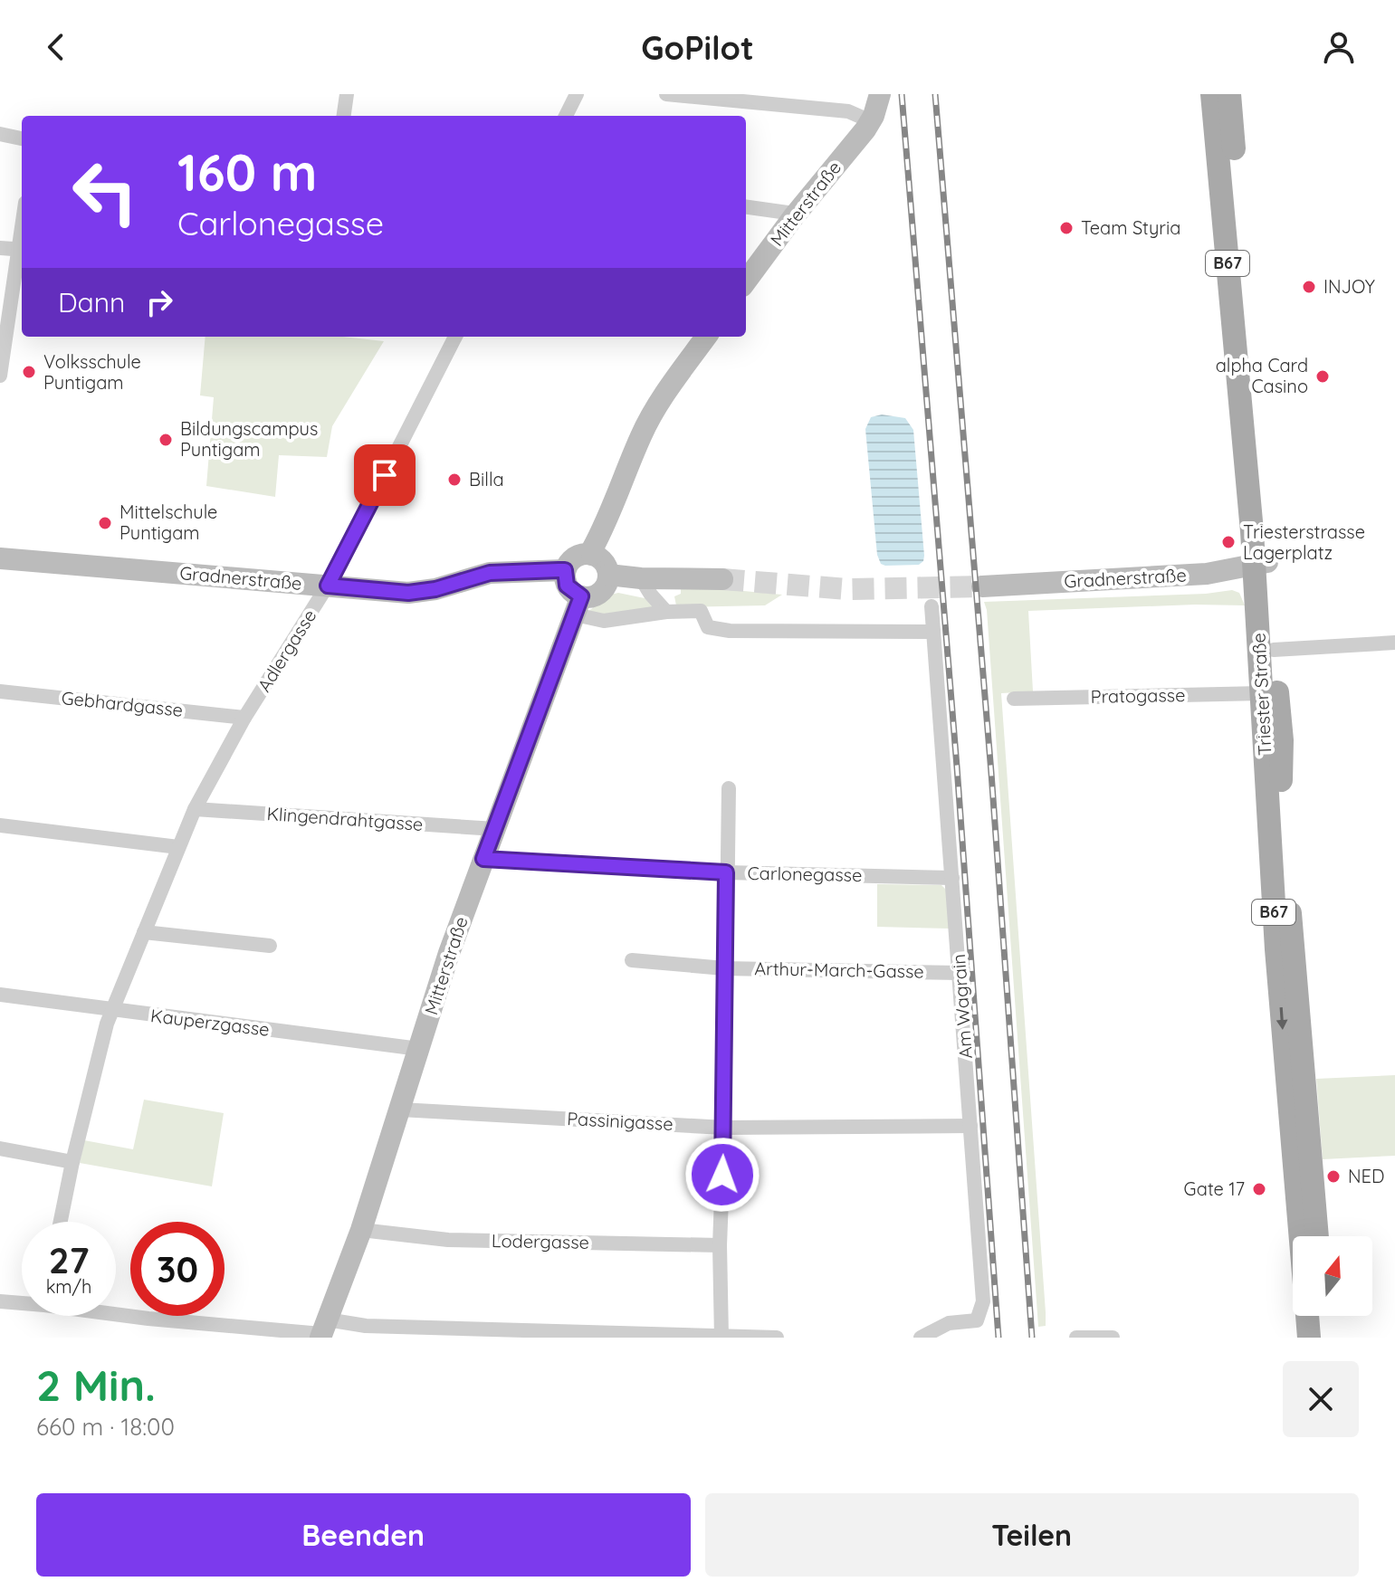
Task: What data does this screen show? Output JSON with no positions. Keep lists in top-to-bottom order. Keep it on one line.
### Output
{"streets":{"main road":["Mitterstraße","B67","Gradnerstraße","Triester Straße"],"street":["Adlergasse","Pratogasse","Gebhardgasse","Klingendrahtgasse","Carlonegasse","Arthur-March-Gasse","Am Wagrain","Kauperzgasse","Passinigasse","Lodergasse"]},"crossings":[["Mitterstraße","Gradnerstraße"],["Mitterstraße","Klingendrahtgasse"],["Mitterstraße","Carlonegasse"],["Mitterstraße","Kauperzgasse"],["Mitterstraße","Passinigasse"],["Mitterstraße","Lodergasse"],["Gradnerstraße","Adlergasse"],["Gradnerstraße","Triester Straße"],["Adlergasse","Gebhardgasse"],["Adlergasse","Klingendrahtgasse"],["Adlergasse","Kauperzgasse"],["Triester Straße","Pratogasse"],["Carlonegasse","Am Wagrain"],["Arthur-March-Gasse","Am Wagrain"],["Am Wagrain","Passinigasse"]],"places":["Team Styria","INJOY","Volksschule Puntigam","alpha Card Casino","Bildungscampus Puntigam","Billa","Mittelschule Puntigam","Triesterstrasse Lagerplatz","NED","Gate 17"],"north":"top","page":{"header":"GoPilot","turn":["160 m","Carlonegasse"],"then":"Dann","speed":"27 km/h","limit":"30","heading":["2 Min.","660 m · 18:00"],"buttons":["Beenden","Teilen"]}}
